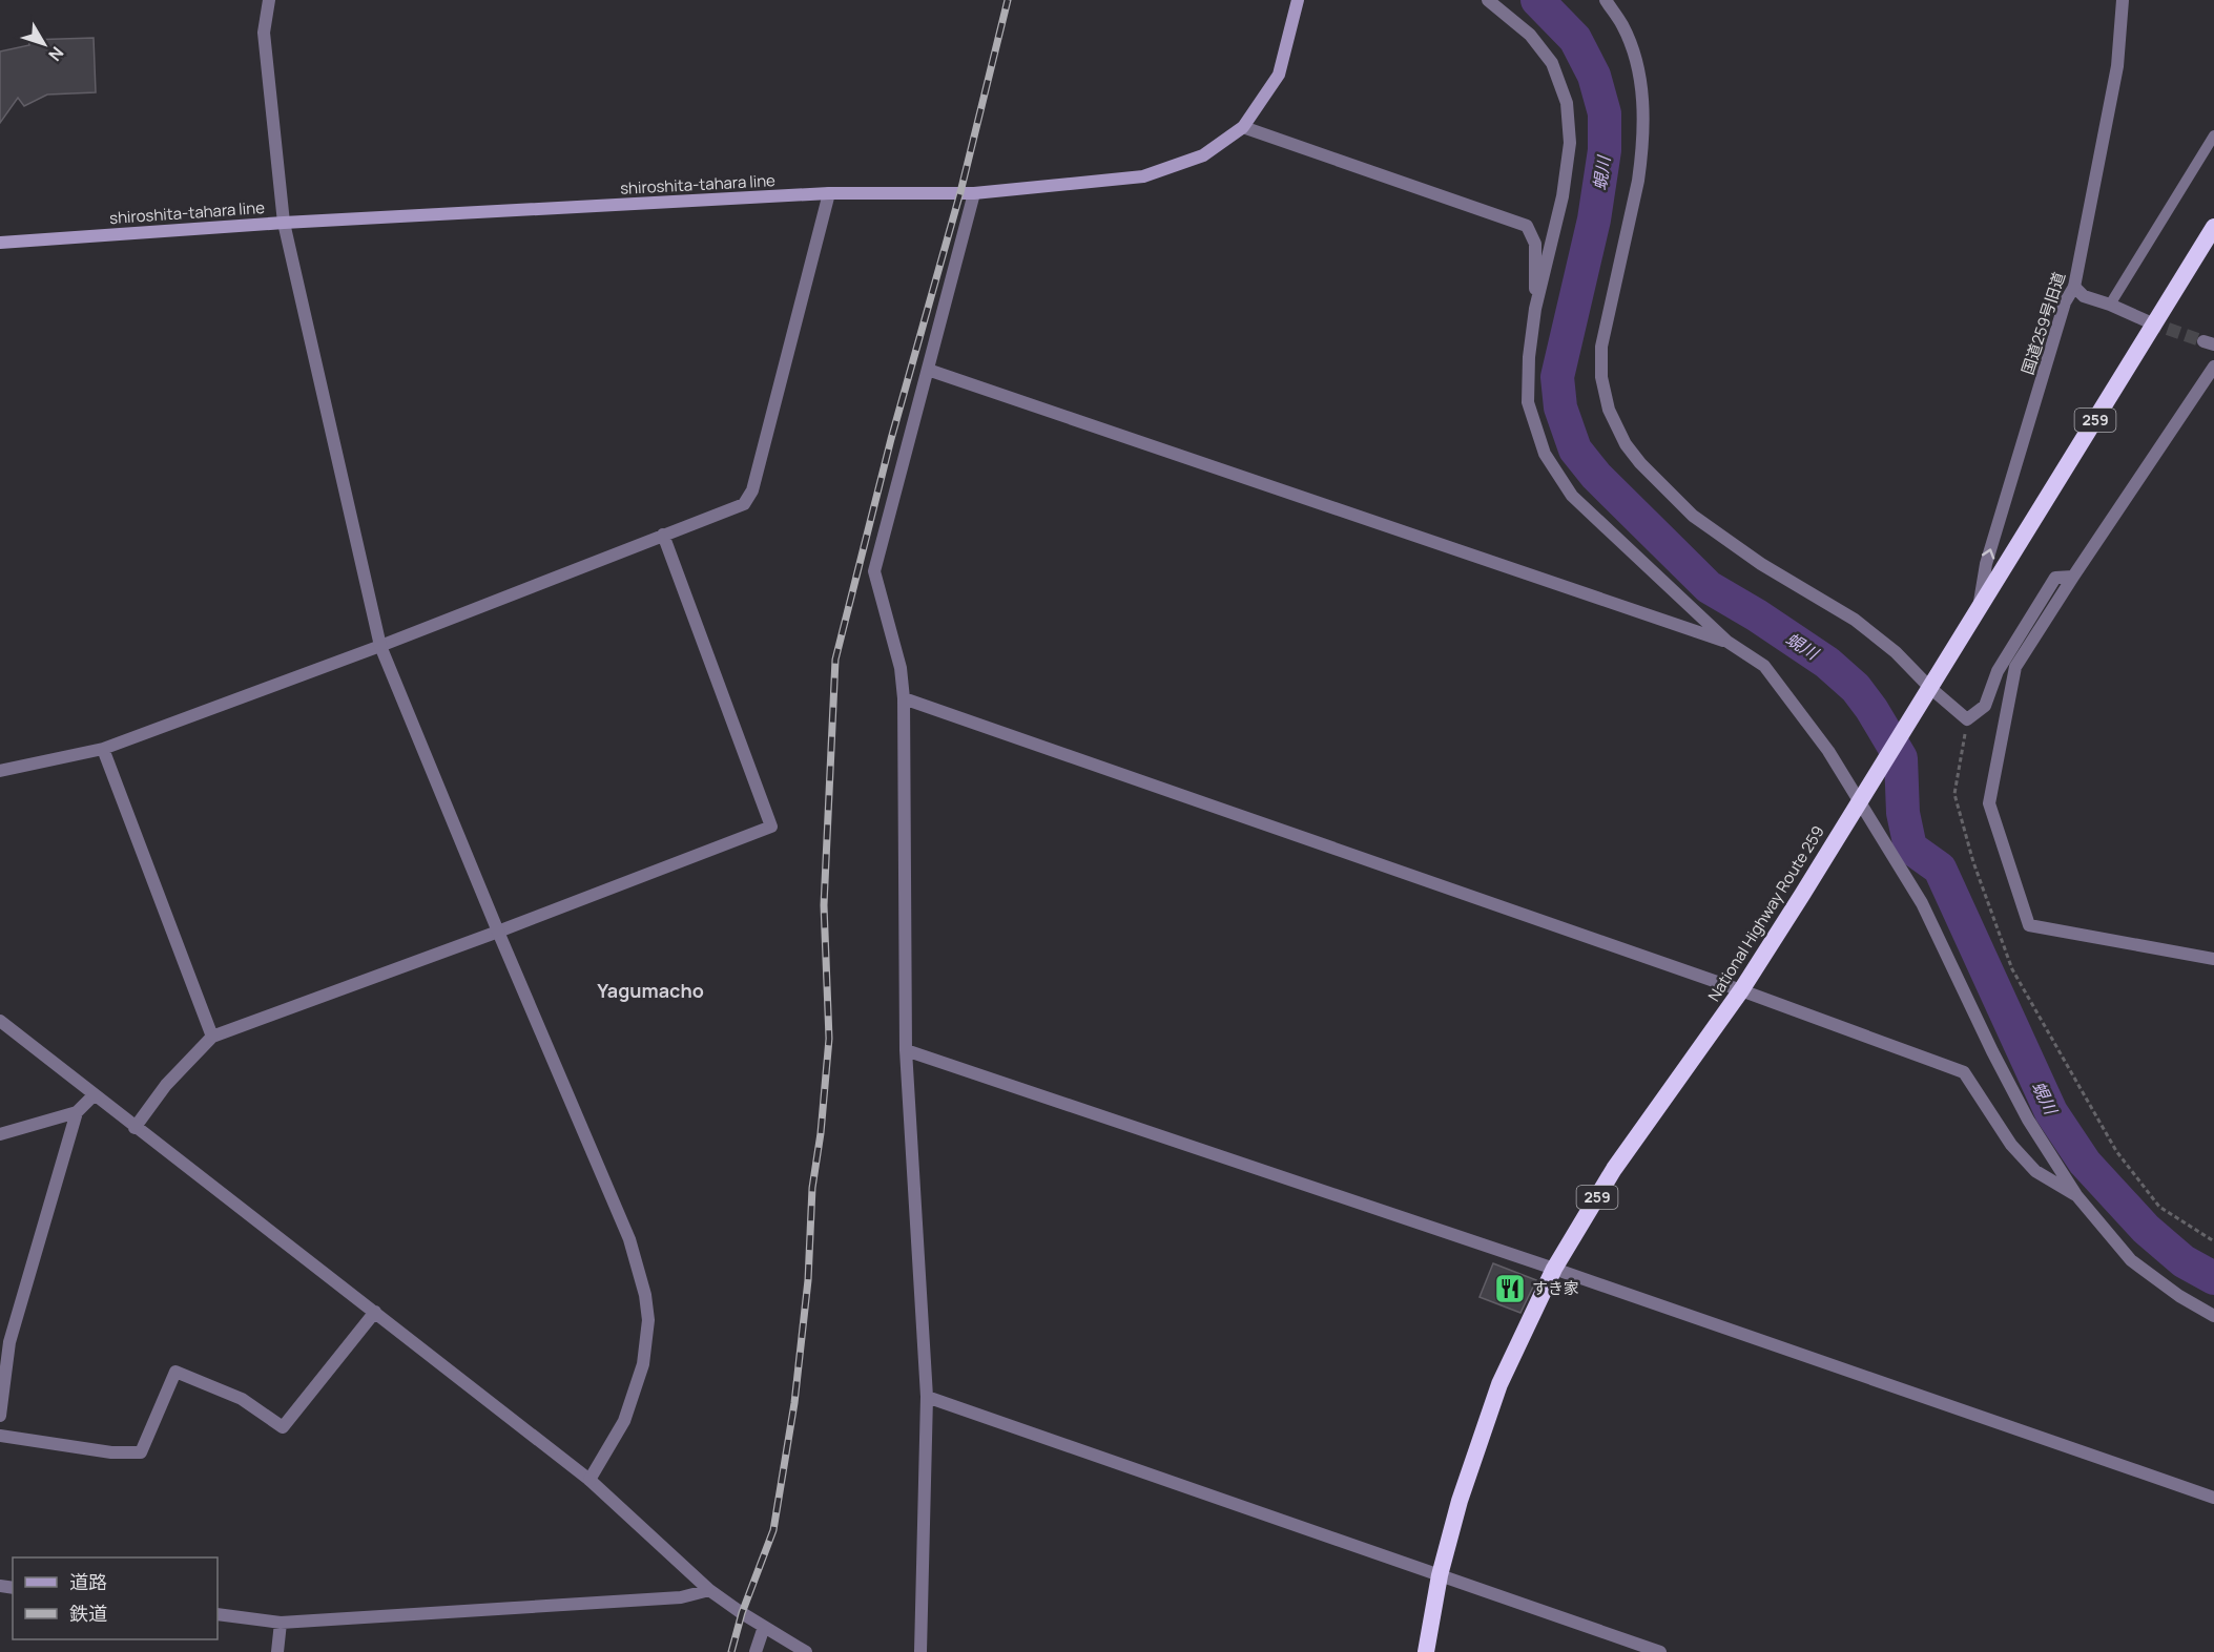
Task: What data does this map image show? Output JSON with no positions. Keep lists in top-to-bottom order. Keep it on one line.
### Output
{"streets":{"highway":["259","National Highway Route 259"],"main road":["shiroshita-tahara line"],"street":["国道259号旧道"]},"crossings":[["国道259号旧道","National Highway Route 259"]],"one_way":["国道259号旧道"],"districts":["Yagumacho"],"water":["蜆川"],"places":{"restaurant":["すき家"]},"legend":["道路","鉄道"],"north":"bottom right"}
